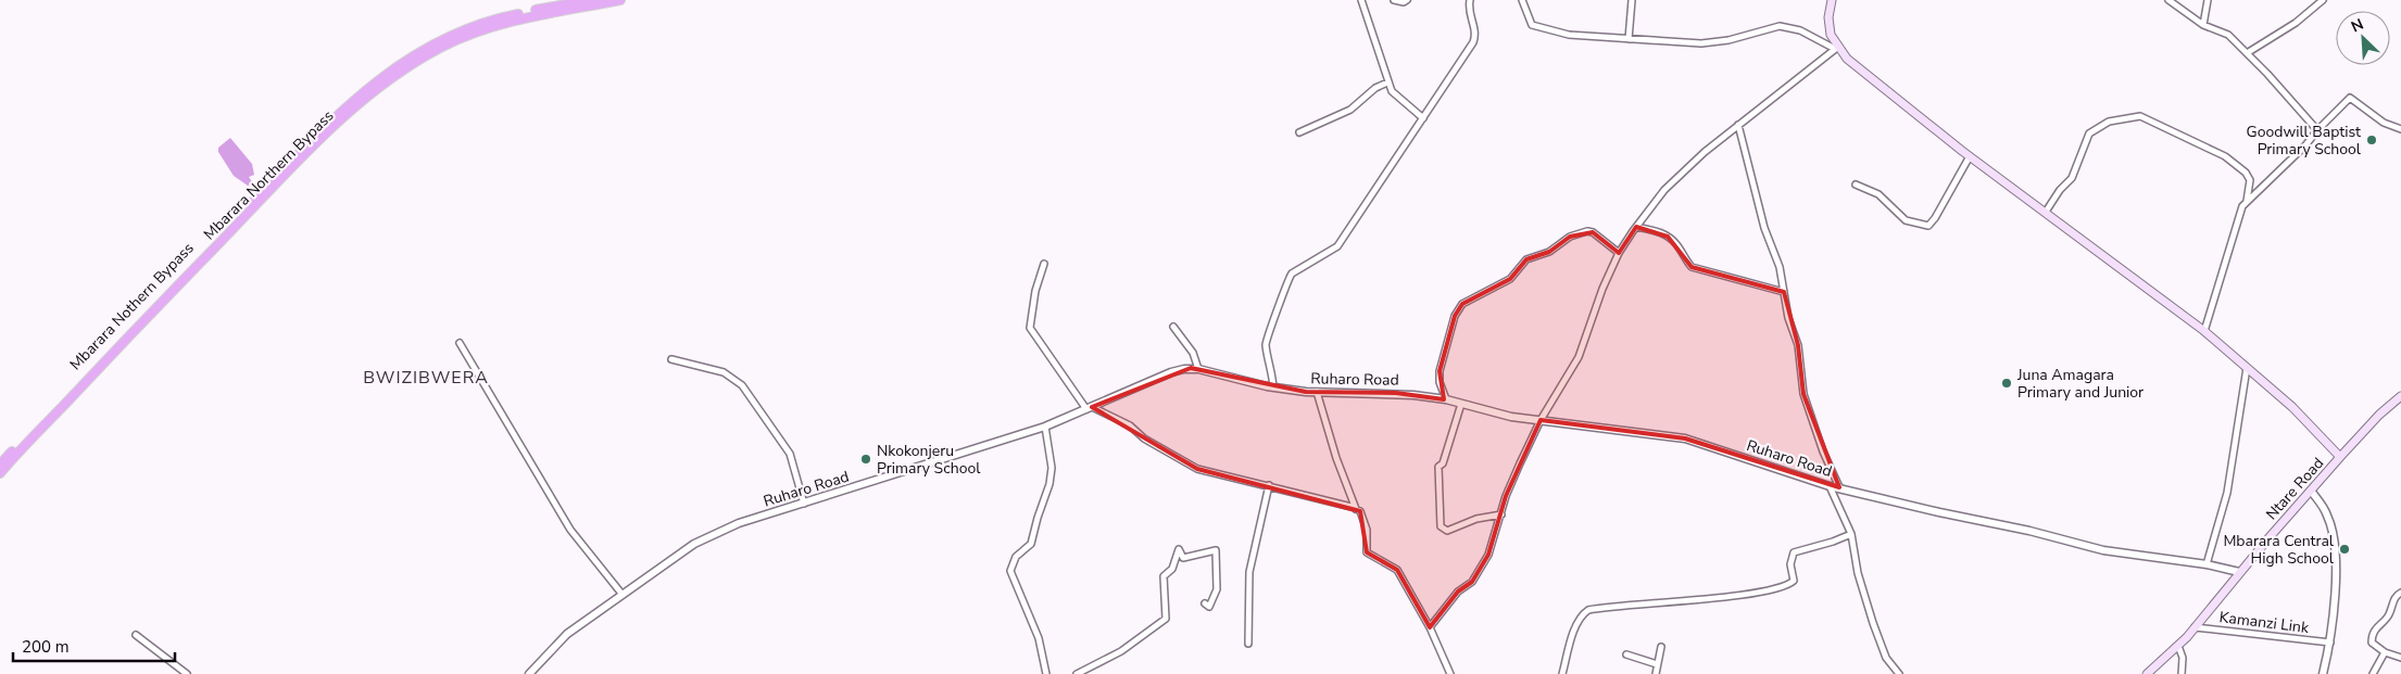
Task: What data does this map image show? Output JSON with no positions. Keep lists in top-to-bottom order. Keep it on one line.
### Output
{"streets":{"highway":["Mbarara Northern Bypass","Mbarara Nothern Bypass"],"main road":["Ntare Road"],"street":["Ruharo Road","Kamanzi Link"]},"crossings":[["Ruharo Road","Ntare Road"],["Ntare Road","Kamanzi Link"]],"districts":["BWIZIBWERA"],"places":["Goodwill Baptist Primary School","Juna Amagara Primary and Junior","Nkokonjeru Primary School","Mbarara Central High School"],"scale_bar":"200 m","north":"top left"}
